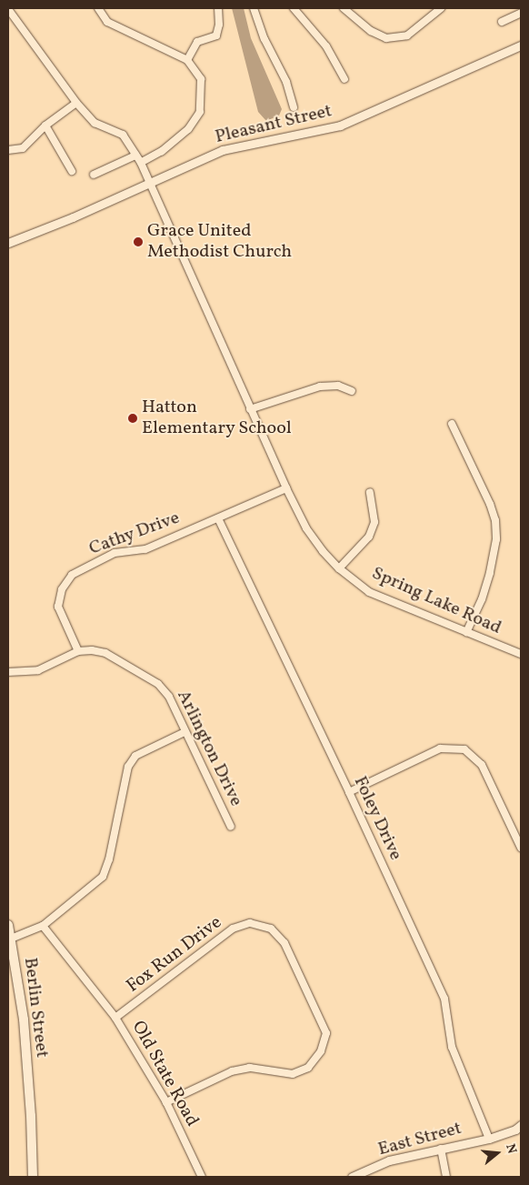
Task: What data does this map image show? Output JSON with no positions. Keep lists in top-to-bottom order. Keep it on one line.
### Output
{"streets":{"main road":["Berlin Street"],"street":["Pleasant Street","Cathy Drive","Spring Lake Road","Arlington Drive","Foley Drive","Fox Run Drive","Old State Road","East Street"]},"crossings":[["Pleasant Street","Spring Lake Road"],["Cathy Drive","Spring Lake Road"],["Cathy Drive","Arlington Drive"],["Cathy Drive","Foley Drive"],["Foley Drive","East Street"],["Fox Run Drive","Old State Road"]],"places":["Grace United Methodist Church","Hatton Elementary School"],"north":"right"}
